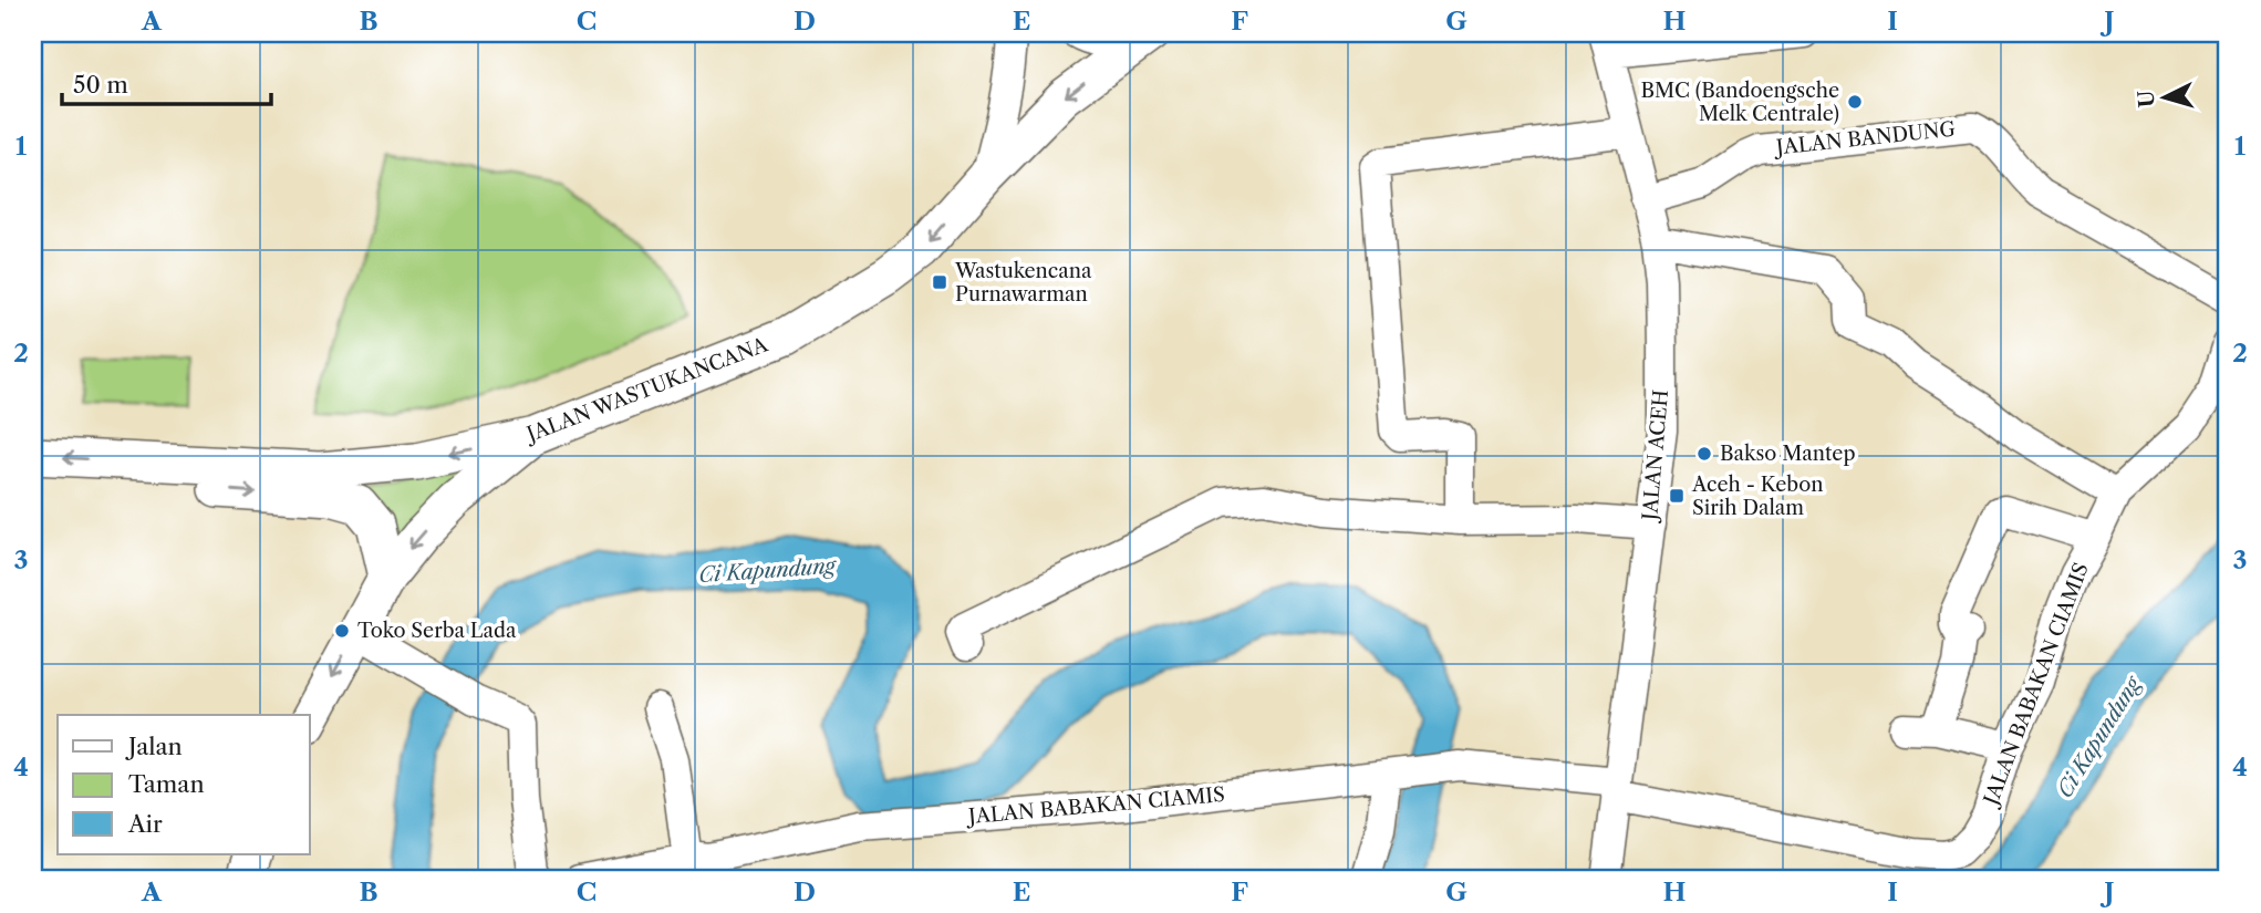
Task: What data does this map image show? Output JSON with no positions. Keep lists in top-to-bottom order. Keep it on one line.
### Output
{"streets":{"main road":["JALAN WASTUKANCANA"],"street":["JALAN BANDUNG","JALAN ACEH","JALAN BABAKAN CIAMIS"]},"crossings":[["JALAN BANDUNG","JALAN ACEH"],["JALAN ACEH","JALAN BABAKAN CIAMIS"]],"one_way":["JALAN WASTUKANCANA"],"water":["Ci Kapundung"],"places":{"other":["BMC (Bandoengsche Melk Centrale)","Bakso Mantep","Toko Serba Lada"],"transit":["Wastukencana Purnawarman","Aceh - Kebon Sirih Dalam"]},"legend":["Jalan","Taman","Air"],"scale_bar":"50 m","north":"left","grid":{"columns":["A","B","C","D","E","F","G","H","I","J"],"rows":["1","2","3","4"]}}
